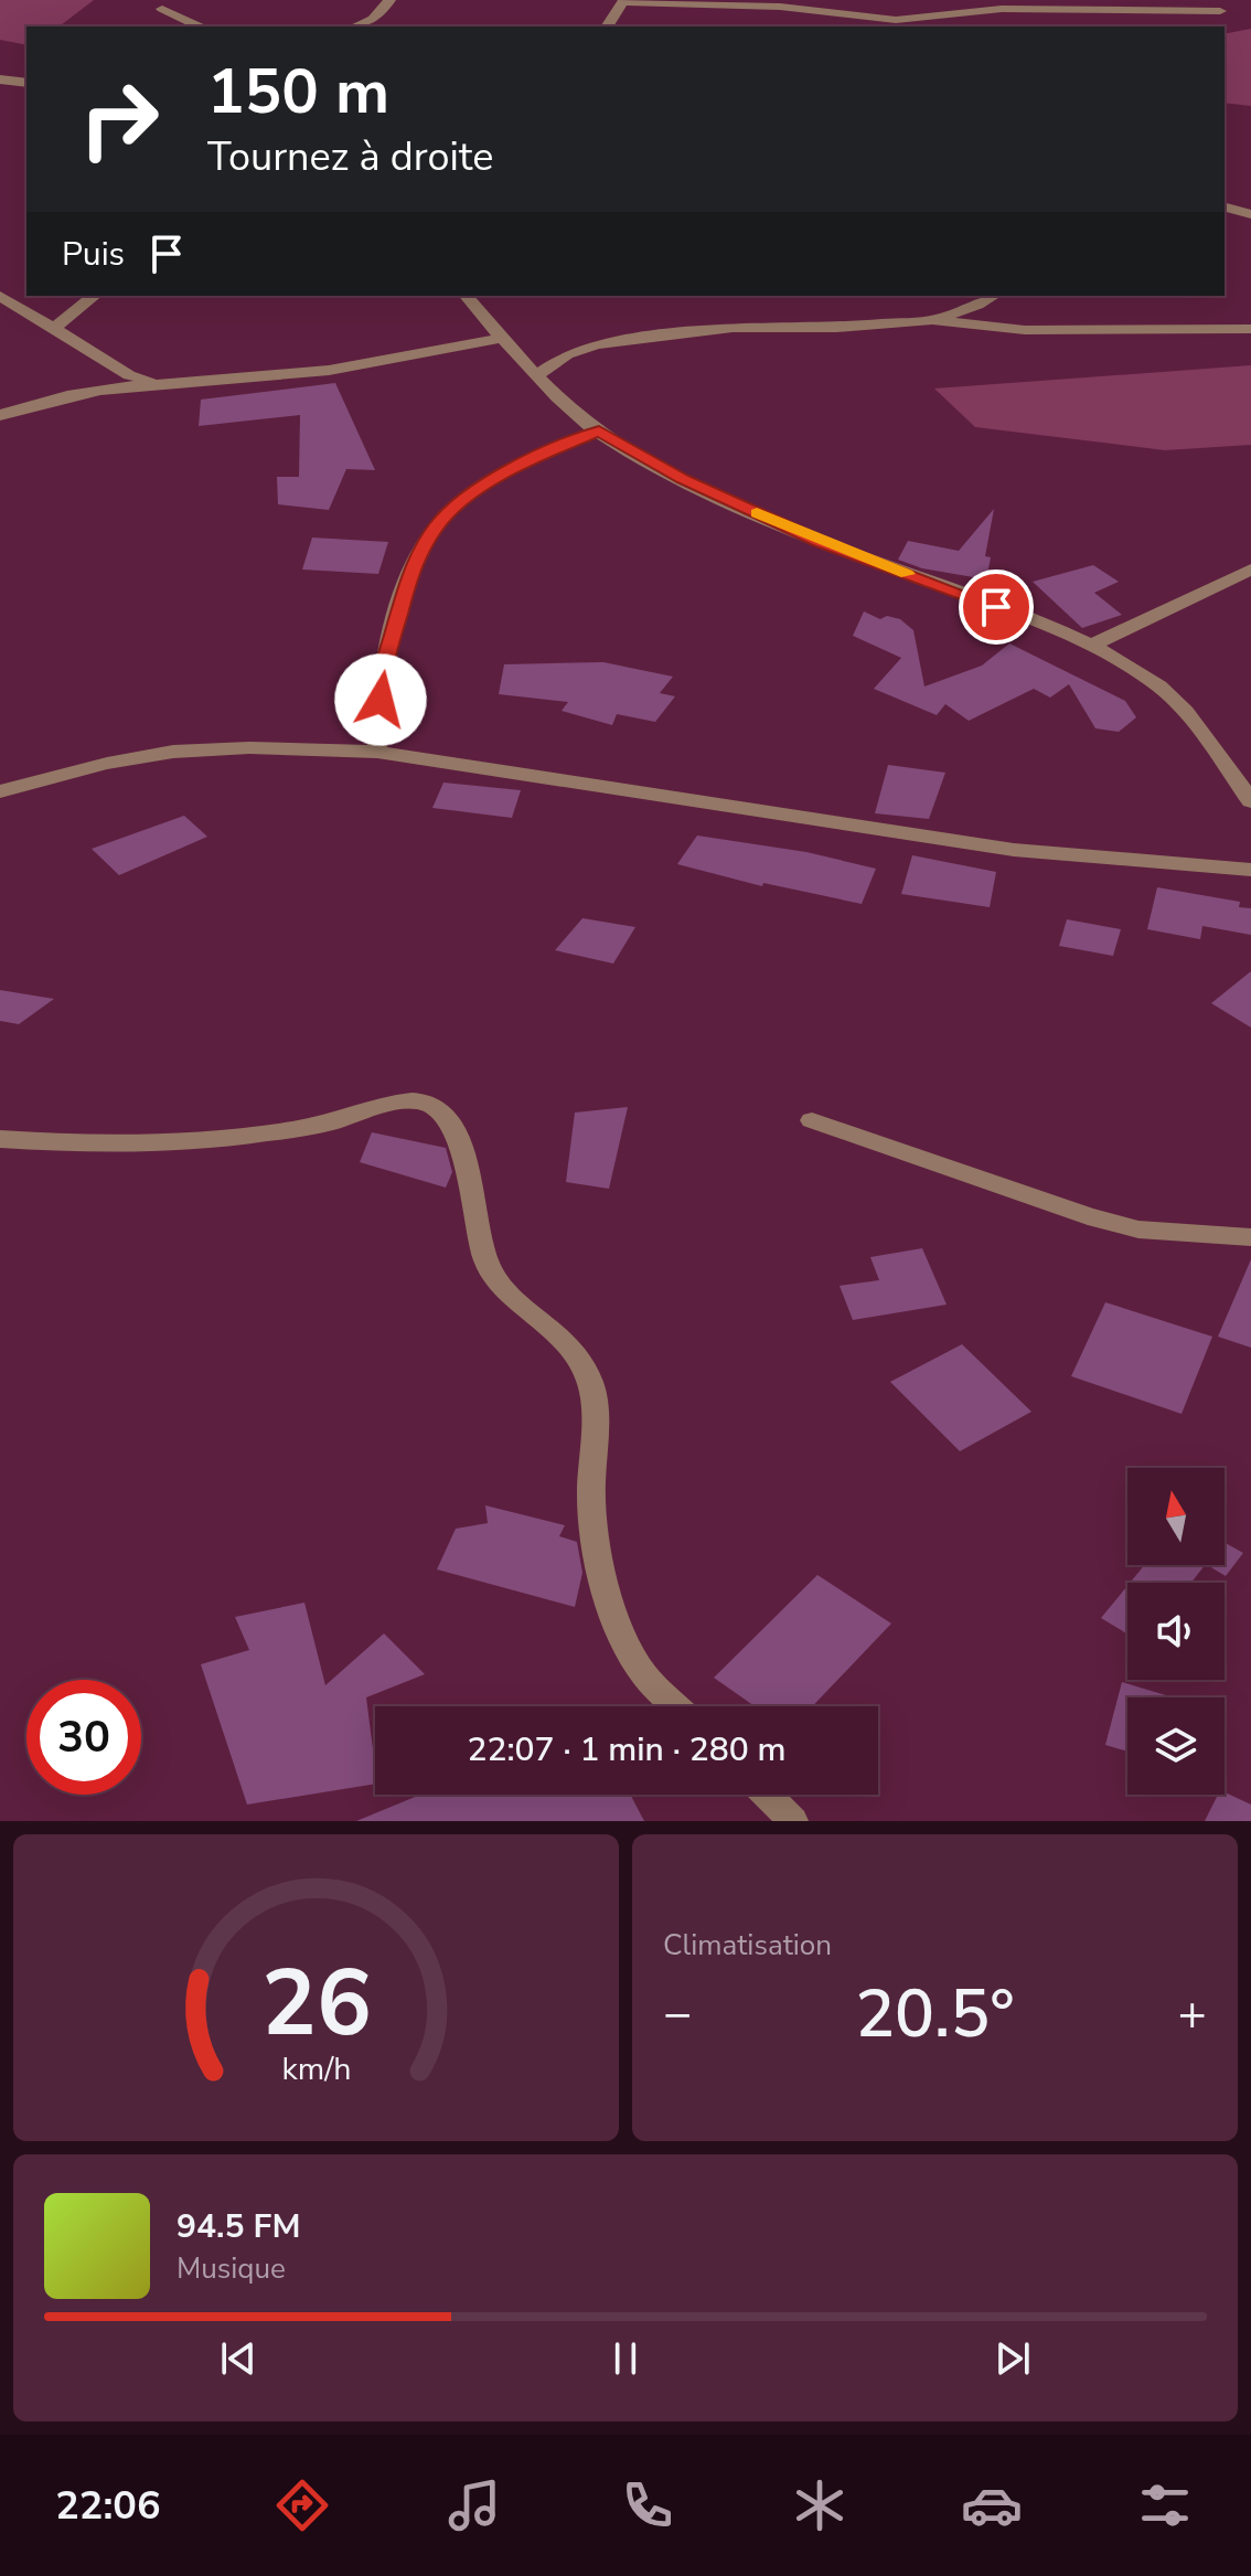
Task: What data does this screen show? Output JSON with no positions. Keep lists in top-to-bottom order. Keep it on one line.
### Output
{"north":"top","page":{"turn":["150 m","Tournez à droite"],"then":"Puis","limit":"30","trip":"22:07 · 1 min · 280 m","tile":"Climatisation","heat":["−","20.5°","+"],"song":["94.5 FM","Musique"],"tabs":"22:06","gauge":["26","km/h"]}}
